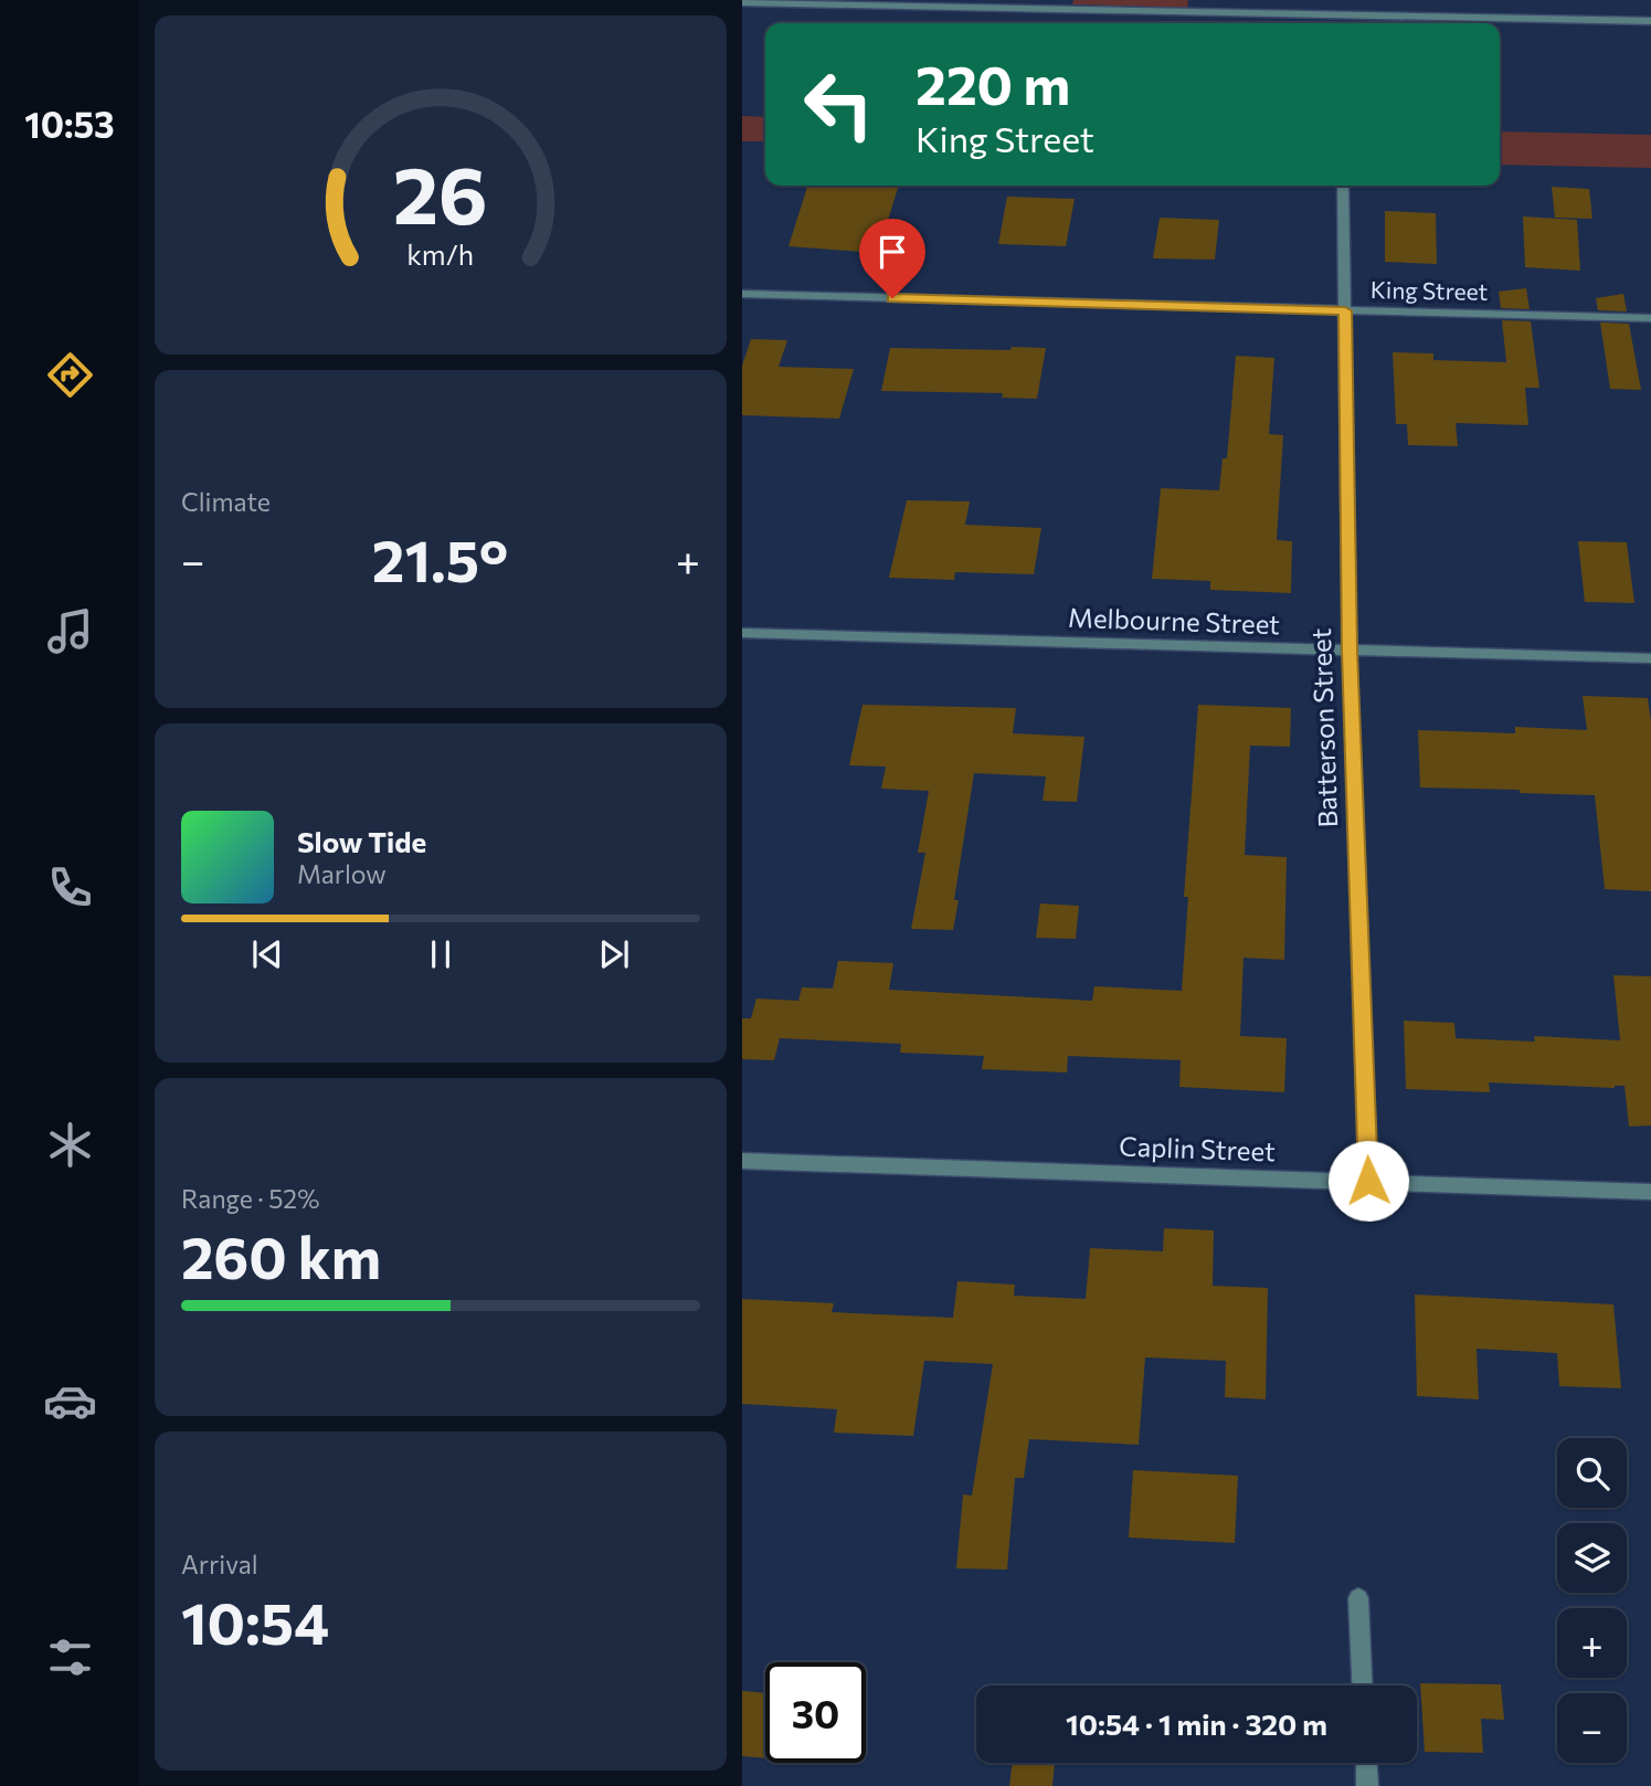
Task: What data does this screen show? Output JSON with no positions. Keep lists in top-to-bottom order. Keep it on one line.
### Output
{"streets":{"street":["King Street","Melbourne Street","Batterson Street","Caplin Street"]},"crossings":[["King Street","Batterson Street"],["Melbourne Street","Batterson Street"],["Batterson Street","Caplin Street"]],"page":{"tabs":"10:53","turn":["220 m","King Street"],"tile":["Climate",["Range · 52%","260 km"],["Arrival","10:54"]],"heat":["−","21.5°","+"],"song":["Slow Tide","Marlow"],"map_buttons":["+","−"],"limit":"30","trip":"10:54 · 1 min · 320 m","gauge":["26","km/h"]}}
